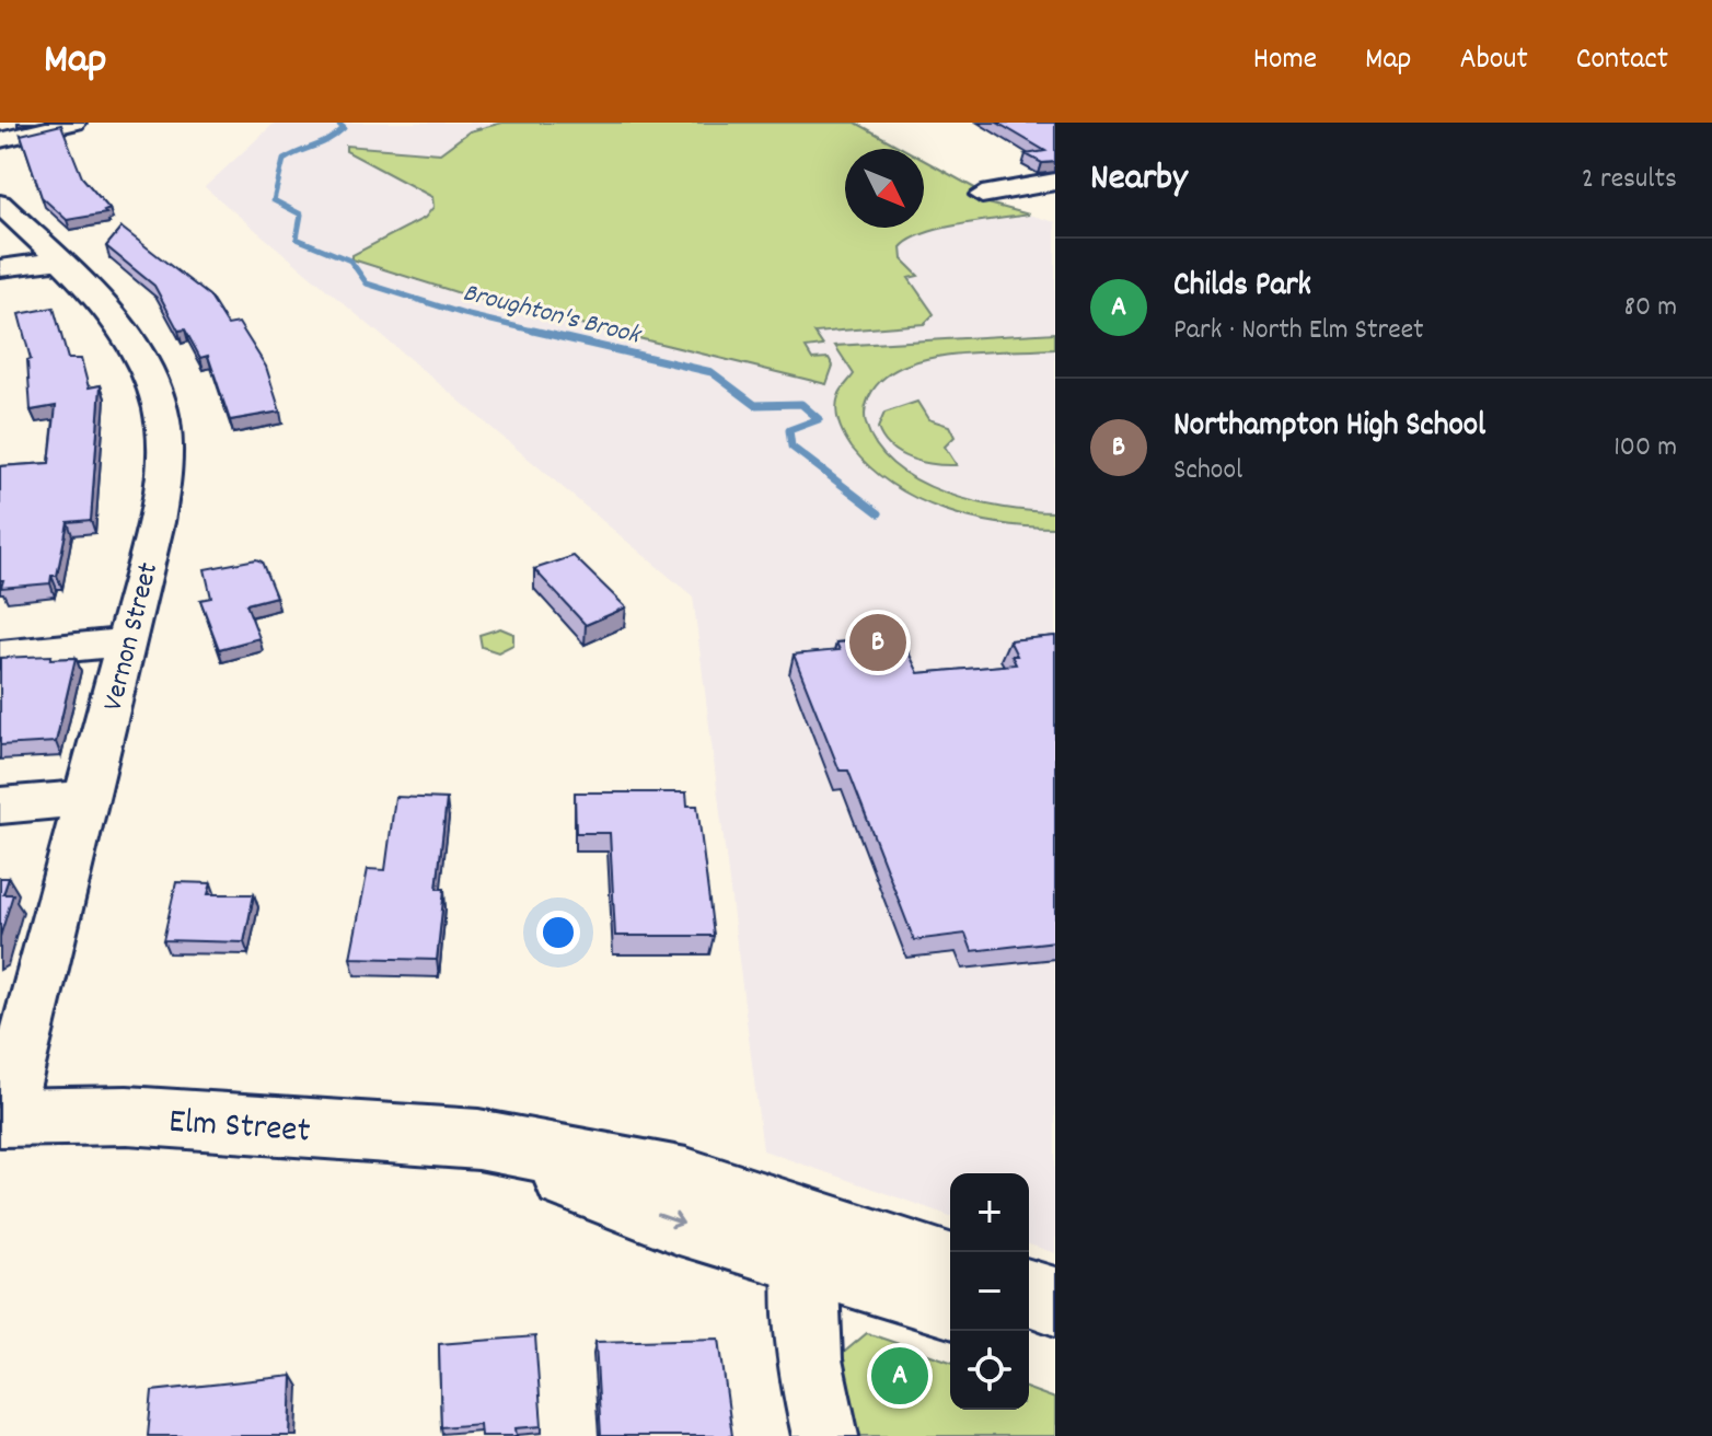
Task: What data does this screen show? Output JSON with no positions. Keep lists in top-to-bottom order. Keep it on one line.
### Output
{"streets":{"highway":["Elm Street"],"street":["Vernon Street"]},"crossings":[["Vernon Street","Elm Street"]],"water":["Broughton's Brook"],"north":"bottom right","page":{"header":"Map","nav":["Home","Map","About","Contact"],"heading":["Nearby","2 results"],"list":[{"mark":"A","name":"Childs Park","note":"Park · North Elm Street","value":"80 m"},{"mark":"B","name":"Northampton High School","note":"School","value":"100 m"}],"pins":["B","A"],"map_buttons":["+","−"]}}
